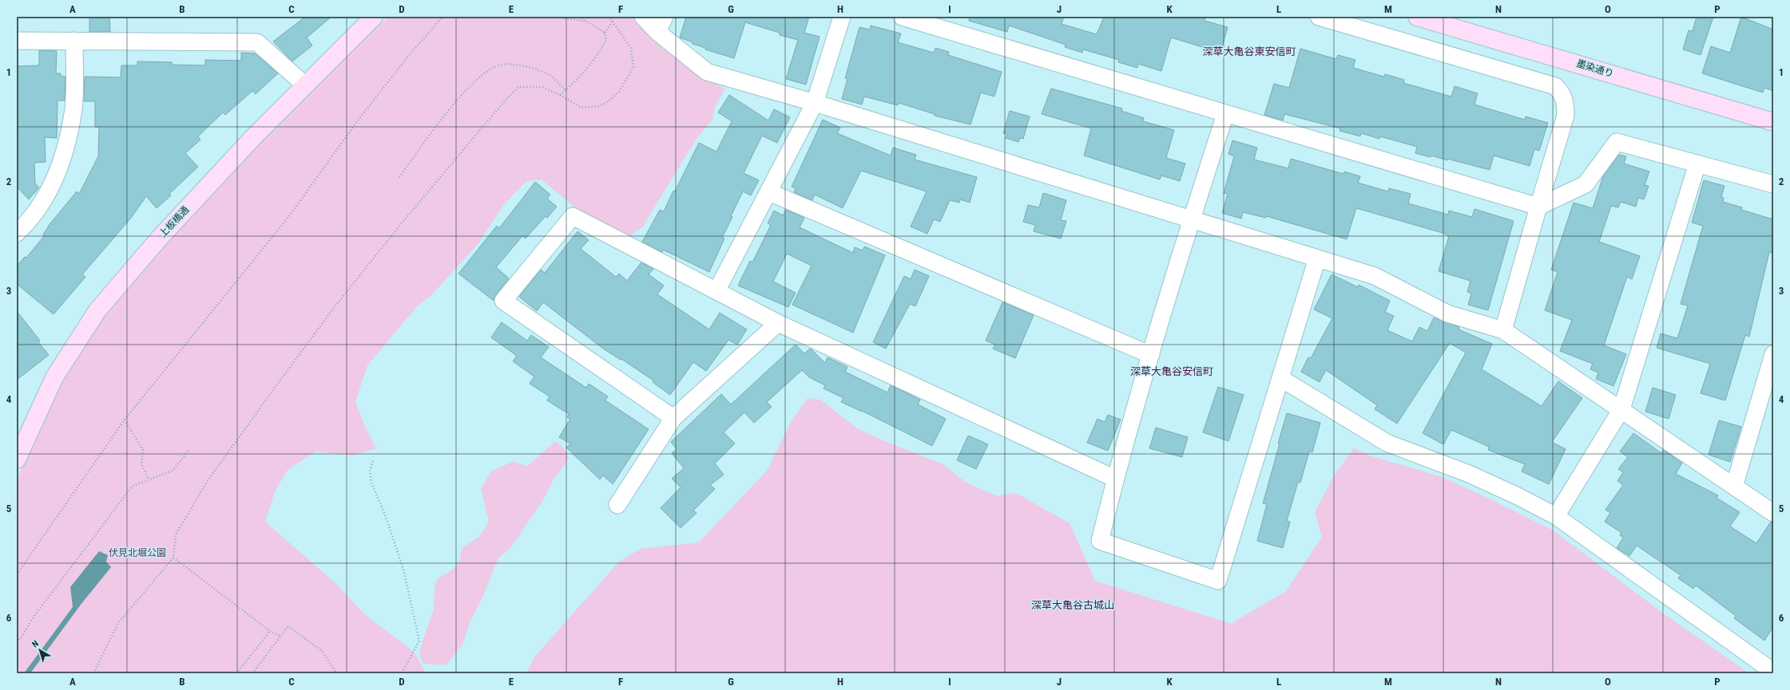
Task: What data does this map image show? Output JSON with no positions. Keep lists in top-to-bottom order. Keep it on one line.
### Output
{"streets":{"street":["墨染通り","上板橋通"]},"districts":["深草大亀谷東安信町","深草大亀谷安信町","深草大亀谷古城山"],"parks":["伏見北堀公園"],"north":"top left","grid":{"columns":["A","B","C","D","E","F","G","H","I","J","K","L","M","N","O","P"],"rows":["1","2","3","4","5","6"]}}
